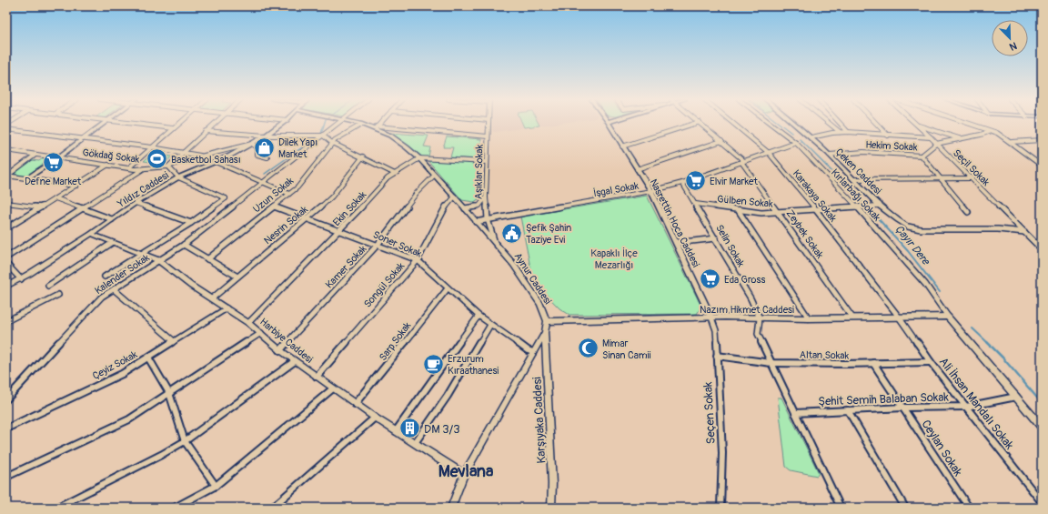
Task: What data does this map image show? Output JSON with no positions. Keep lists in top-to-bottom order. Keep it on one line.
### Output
{"streets":{"street":["Hekim Sokak","Gökdağ Sokak","Seçil Sokak","Çeken Caddesi","Aşıklar Sokak","Yıldız Caddesi","İşgal Sokak","Uzun Sokak","Kırlarbağı Sokak","Karakaya Sokak","Gülben Sokak","Ekin Sokak","Nasrettin Hoca Caddesi","Nesrin Sokak","Zeybek Sokak","Soner Sokak","Selin Sokak","Kamer Sokak","Kalender Sokak","Aynur Caddesi","Songül Sokak","Nazım Hikmet Caddesi","Harbiye Caddesi","Sarp Sokak","Altan Sokak","Çeyiz Sokak","Şehit Semih Balaban Sokak","Ali İhsan Mandalı Sokak","Seçen Sokak","Karşıyaka Caddesi","Ceylan Sokak"]},"crossings":[["Hekim Sokak","Seçil Sokak"],["Hekim Sokak","Çeken Caddesi"],["Gökdağ Sokak","Yıldız Caddesi"],["Çeken Caddesi","Gülben Sokak"],["Aşıklar Sokak","İşgal Sokak"],["Aşıklar Sokak","Aynur Caddesi"],["Yıldız Caddesi","Harbiye Caddesi"],["İşgal Sokak","Kırlarbağı Sokak"],["İşgal Sokak","Karakaya Sokak"],["İşgal Sokak","Nasrettin Hoca Caddesi"],["İşgal Sokak","Zeybek Sokak"],["İşgal Sokak","Selin Sokak"],["İşgal Sokak","Aynur Caddesi"],["Uzun Sokak","Soner Sokak"],["Uzun Sokak","Aynur Caddesi"],["Kırlarbağı Sokak","Gülben Sokak"],["Kırlarbağı Sokak","Nazım Hikmet Caddesi"],["Karakaya Sokak","Gülben Sokak"],["Karakaya Sokak","Nazım Hikmet Caddesi"],["Karakaya Sokak","Ali İhsan Mandalı Sokak"],["Gülben Sokak","Zeybek Sokak"],["Gülben Sokak","Selin Sokak"],["Ekin Sokak","Soner Sokak"],["Ekin Sokak","Aynur Caddesi"],["Ekin Sokak","Harbiye Caddesi"],["Nasrettin Hoca Caddesi","Nazım Hikmet Caddesi"],["Nasrettin Hoca Caddesi","Seçen Sokak"],["Nesrin Sokak","Soner Sokak"],["Nesrin Sokak","Harbiye Caddesi"],["Zeybek Sokak","Nazım Hikmet Caddesi"],["Soner Sokak","Kamer Sokak"],["Soner Sokak","Aynur Caddesi"],["Soner Sokak","Songül Sokak"],["Soner Sokak","Sarp Sokak"],["Selin Sokak","Nazım Hikmet Caddesi"],["Kamer Sokak","Aynur Caddesi"],["Kamer Sokak","Harbiye Caddesi"],["Kalender Sokak","Harbiye Caddesi"],["Aynur Caddesi","Songül Sokak"],["Aynur Caddesi","Nazım Hikmet Caddesi"],["Aynur Caddesi","Harbiye Caddesi"],["Aynur Caddesi","Karşıyaka Caddesi"],["Songül Sokak","Harbiye Caddesi"],["Nazım Hikmet Caddesi","Ali İhsan Mandalı Sokak"],["Nazım Hikmet Caddesi","Seçen Sokak"],["Harbiye Caddesi","Sarp Sokak"],["Harbiye Caddesi","Çeyiz Sokak"],["Altan Sokak","Ali İhsan Mandalı Sokak"],["Altan Sokak","Seçen Sokak"],["Altan Sokak","Ceylan Sokak"],["Şehit Semih Balaban Sokak","Ali İhsan Mandalı Sokak"],["Şehit Semih Balaban Sokak","Ceylan Sokak"]],"districts":["Mevlana"],"water":["Çayır Dere"],"parks":["Kapaklı İlçe Mezarlığı"],"places":{"shop":["Dilek Yapı Market"],"sports":["Basketbol Sahası"],"supermarket":["Defne Market","Elvir Market","Eda Gross"],"public building":["Şefik Şahin Taziye Evi"],"mosque":["Mimar Sinan Camii"],"cafe":["Erzurum Kıraathanesi"],"building":["DM 3/3"]},"north":"bottom right"}
